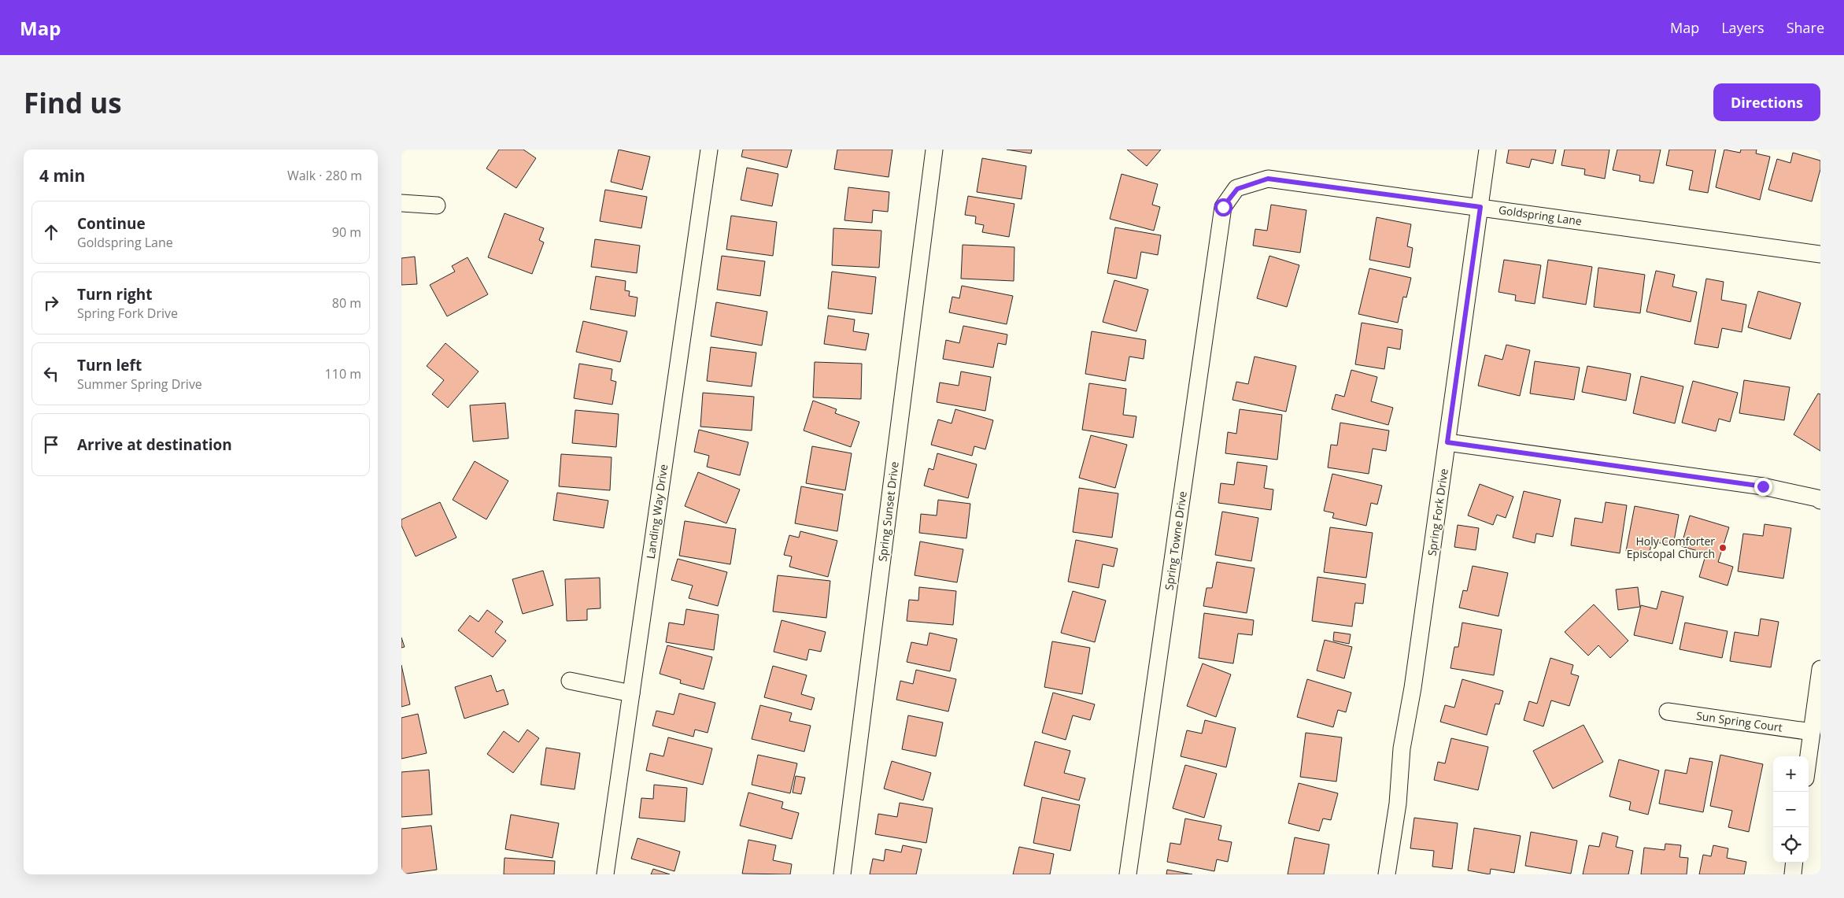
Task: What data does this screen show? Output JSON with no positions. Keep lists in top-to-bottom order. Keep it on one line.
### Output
{"streets":{"street":["Goldspring Lane","Landing Way Drive","Spring Sunset Drive","Spring Fork Drive","Spring Towne Drive","Sun Spring Court"]},"crossings":[["Goldspring Lane","Spring Fork Drive"],["Goldspring Lane","Spring Towne Drive"]],"places":["Holy Comforter Episcopal Church"],"page":{"header":"Map","nav":["Map","Layers","Share"],"buttons":"Directions","title":"Find us","heading":["4 min","Walk · 280 m"],"list":[["Continue","Goldspring Lane","90 m"],["Turn right","Spring Fork Drive","80 m"],["Turn left","Summer Spring Drive","110 m"],"Arrive at destination"],"map_buttons":["+","−"]}}
